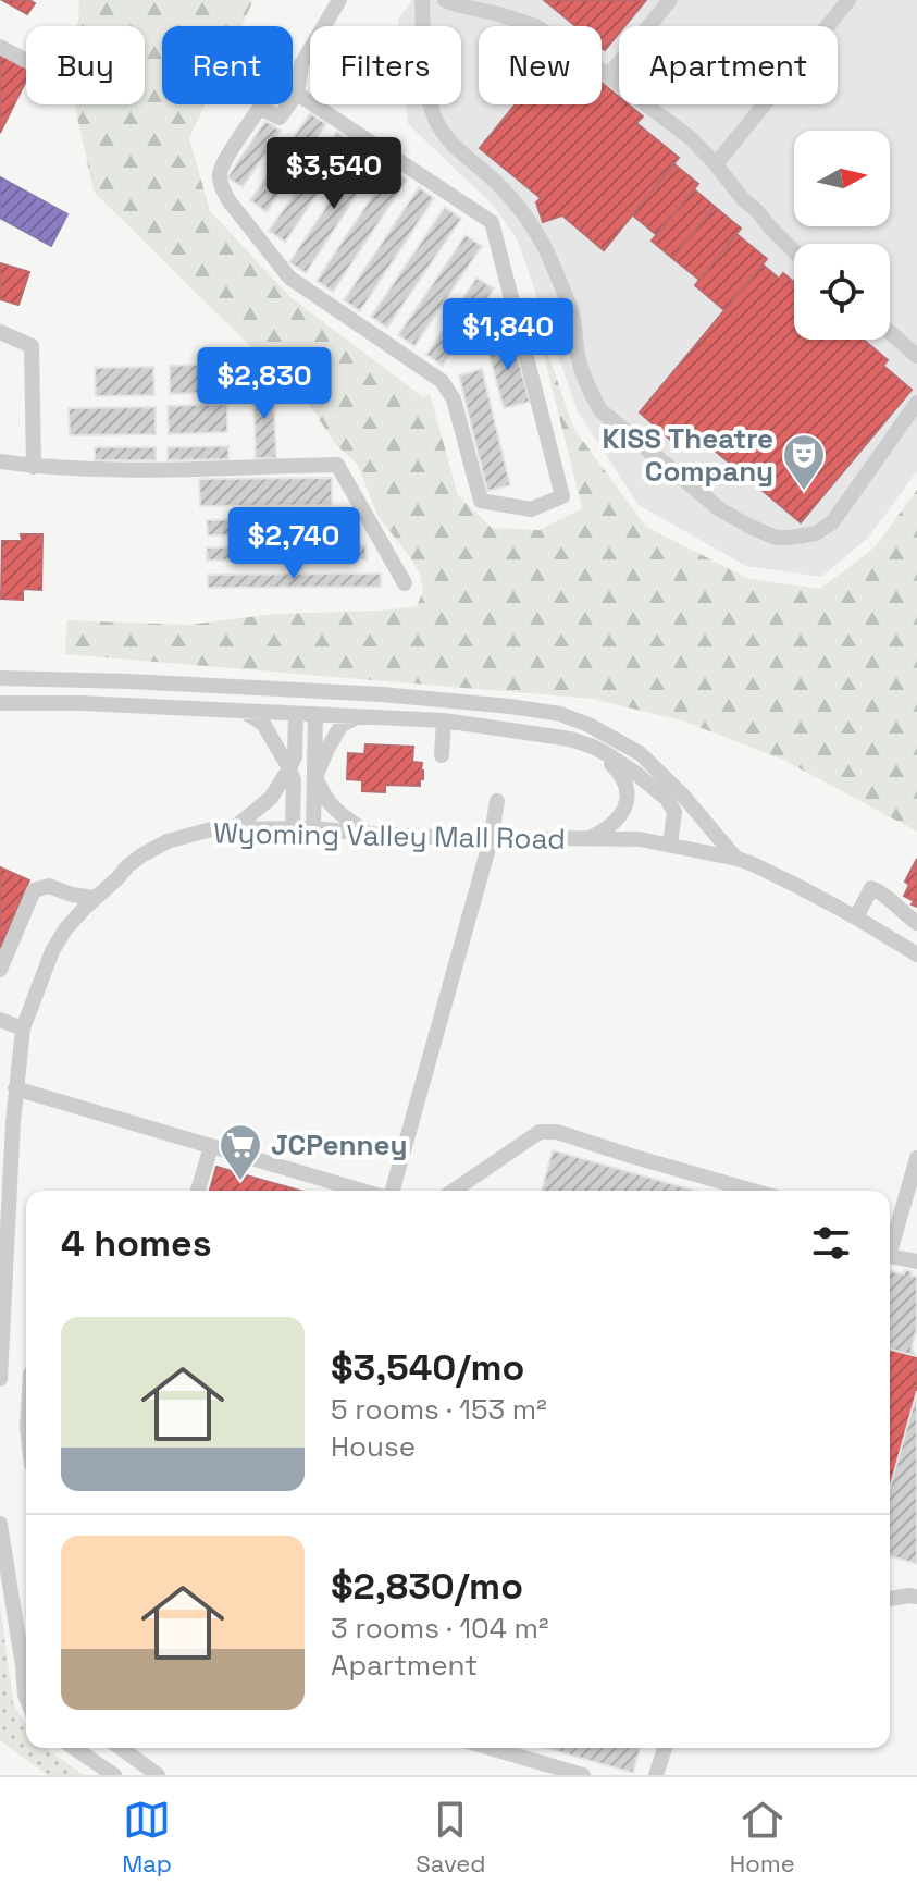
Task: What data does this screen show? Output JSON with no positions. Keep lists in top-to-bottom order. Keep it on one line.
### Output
{"streets":{"street":["Wyoming Valley Mall Road"]},"places":{"theatre":["KISS Theatre Company"],"supermarket":["JCPenney"]},"north":"right","page":{"chip":["Buy","Rent","Filters","New","Apartment"],"price":["$3,540","$1,840","$2,830","$2,740"],"heading":"4 homes","list":[{"name":"$3,540/mo","note":"5 rooms · 153 m² · House"},{"name":"$2,830/mo","note":"3 rooms · 104 m² · Apartment"}],"tabs":["Map","Saved","Home"]}}
